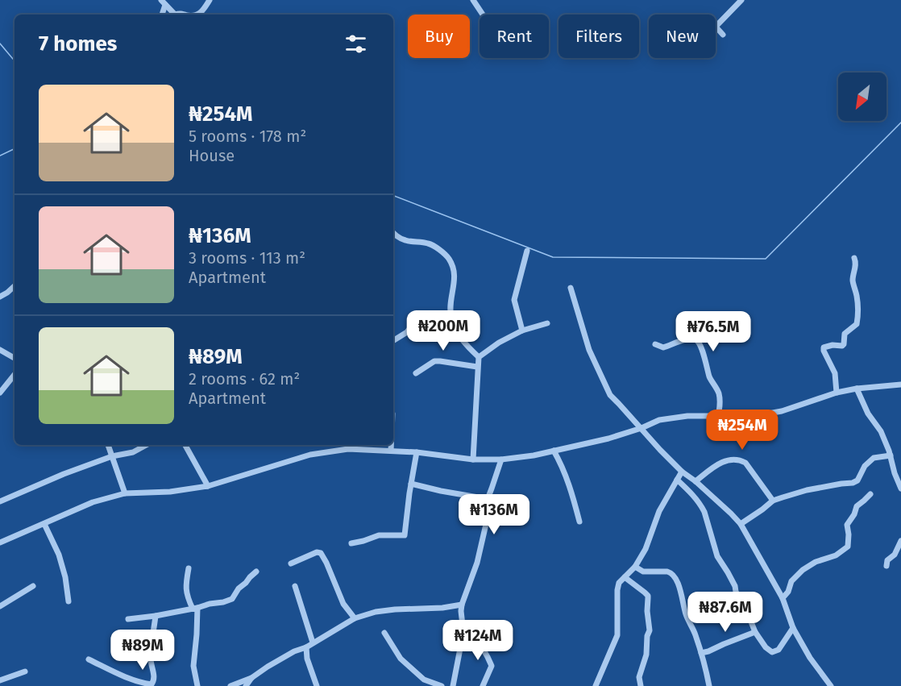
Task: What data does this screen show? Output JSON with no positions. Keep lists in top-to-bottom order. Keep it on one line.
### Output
{"north":"bottom left","page":{"chip":["Buy","Rent","Filters","New"],"heading":"7 homes","list":[{"name":"₦254M","note":"5 rooms · 178 m² · House"},{"name":"₦136M","note":"3 rooms · 113 m² · Apartment"},{"name":"₦89M","note":"2 rooms · 62 m² · Apartment"}],"price":["₦200M","₦76.5M","₦254M","₦136M","₦87.6M","₦124M","₦89M"]}}
